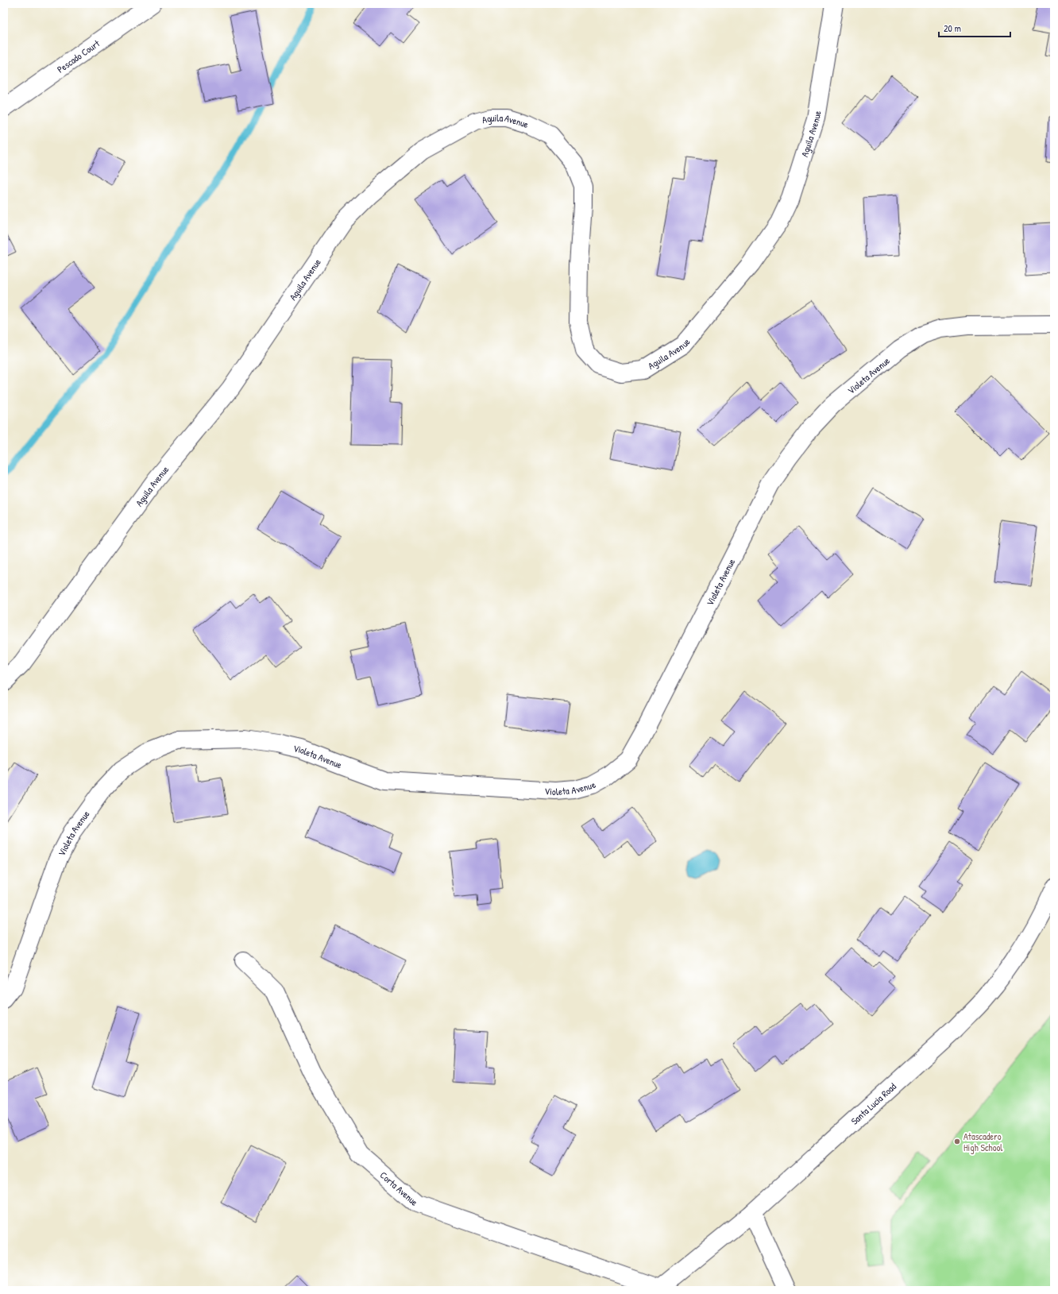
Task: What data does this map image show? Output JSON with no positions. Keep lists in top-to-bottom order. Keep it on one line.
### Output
{"streets":{"street":["Pescado Court","Aguila Avenue","Violeta Avenue","Santa Lucia Road","Corta Avenue"]},"crossings":[["Santa Lucia Road","Corta Avenue"]],"places":["Atascadero High School"],"scale_bar":"20 m"}
